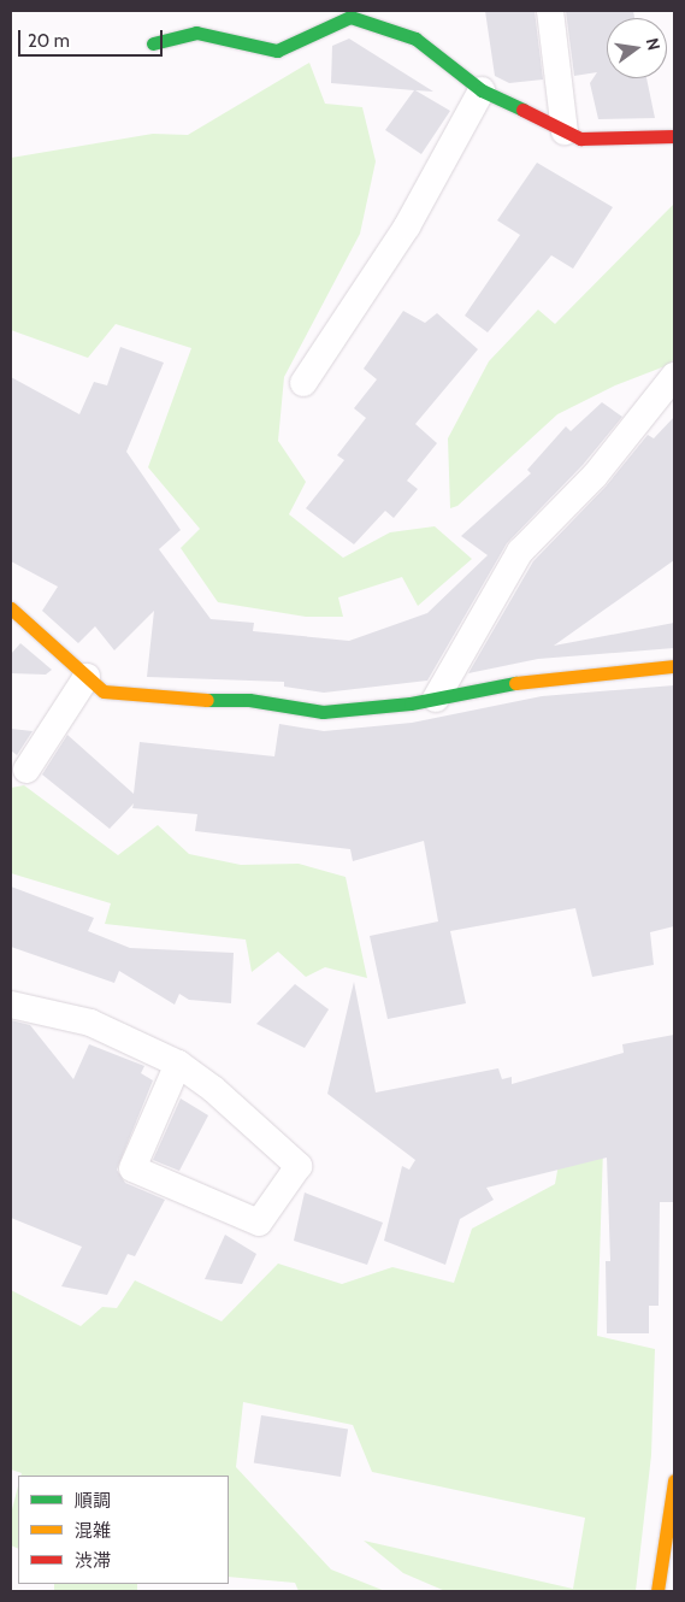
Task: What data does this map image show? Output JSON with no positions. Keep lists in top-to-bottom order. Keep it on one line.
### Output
{"legend":["順調","混雑","渋滞"],"scale_bar":"20 m","north":"right"}
